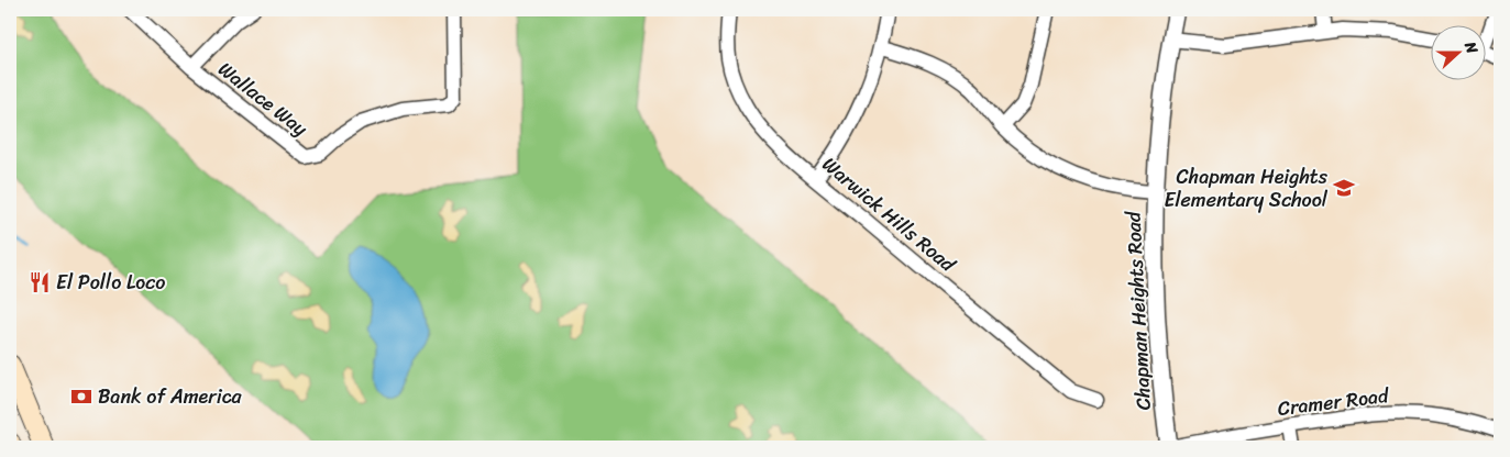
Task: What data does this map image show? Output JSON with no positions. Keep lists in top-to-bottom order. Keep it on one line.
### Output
{"streets":{"street":["Wallace Way","Warwick Hills Road","Chapman Heights Road","Cramer Road"]},"crossings":[["Chapman Heights Road","Cramer Road"]],"places":{"school or university":["Chapman Heights Elementary School"],"restaurant":["El Pollo Loco"],"bank":["Bank of America"]},"north":"right"}
